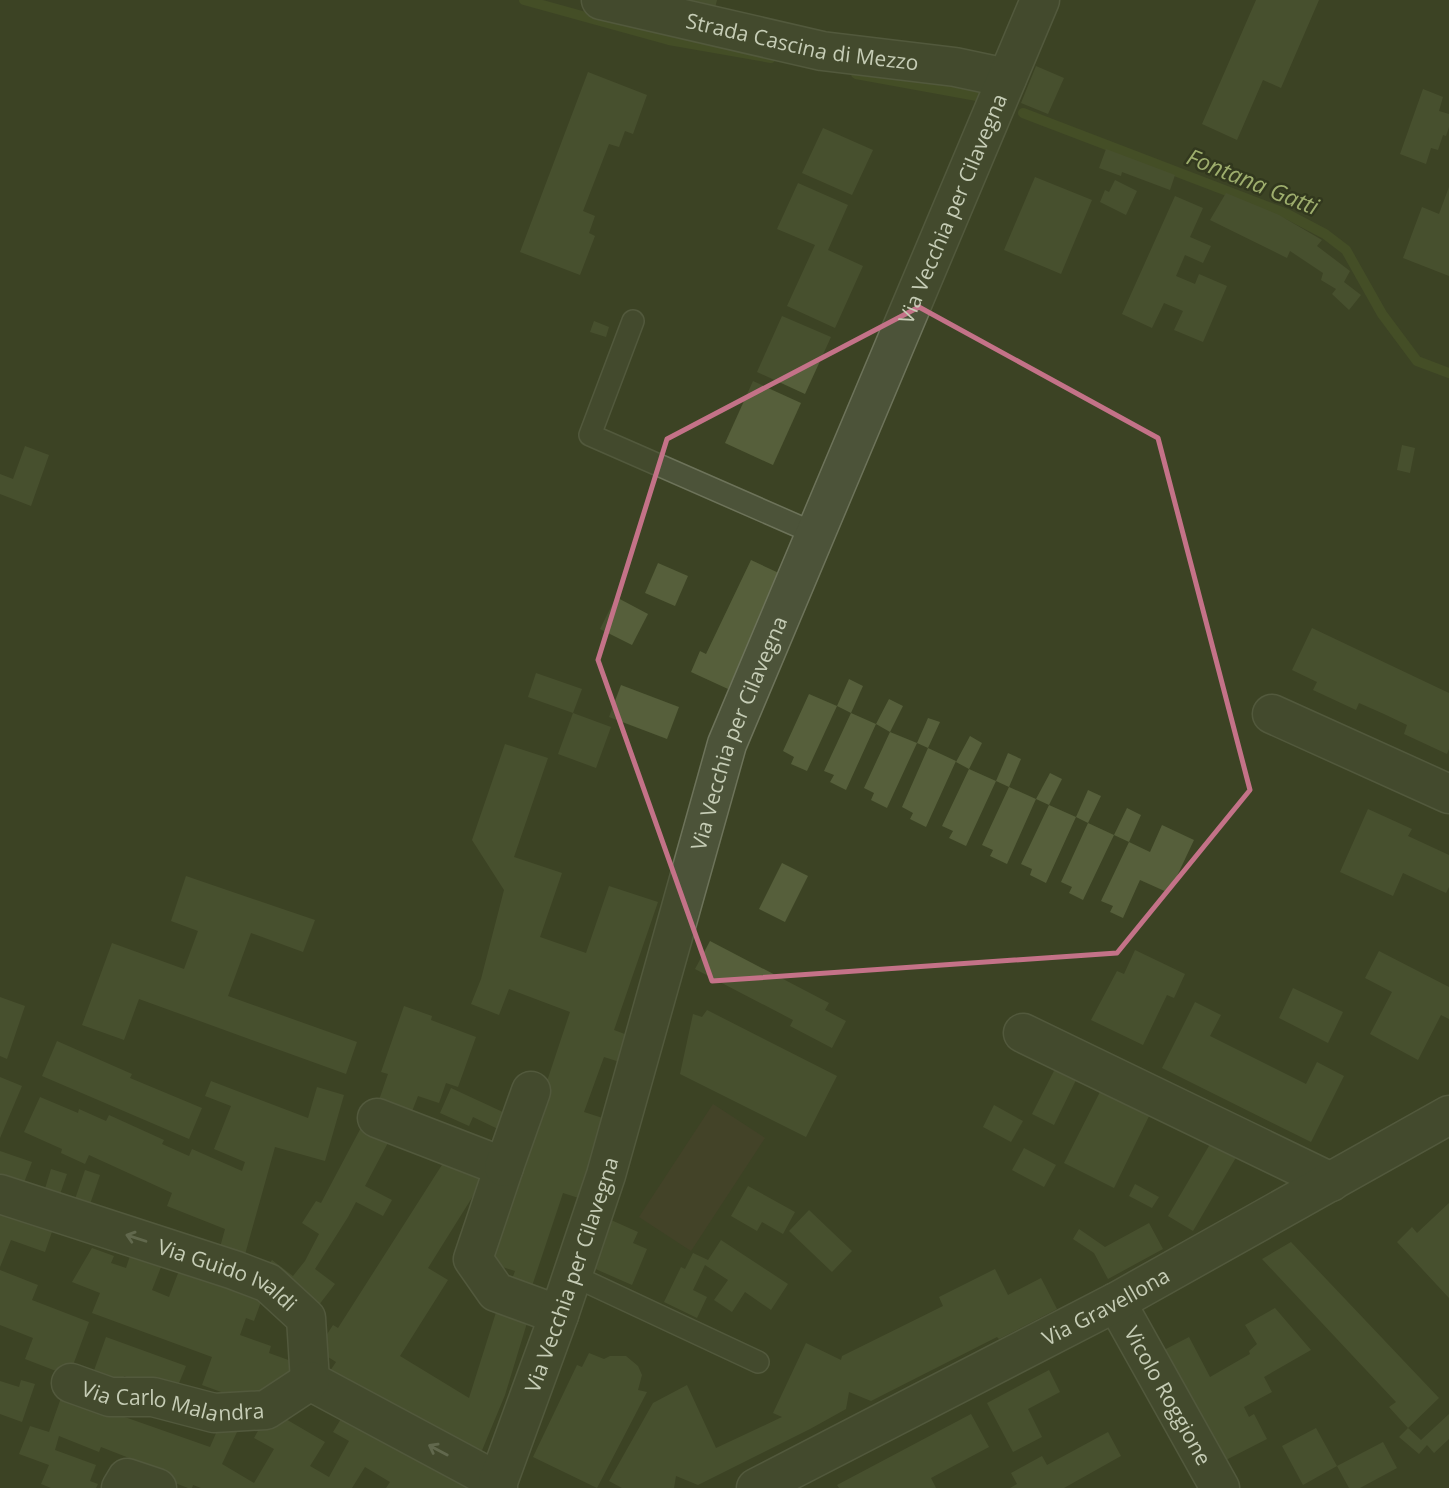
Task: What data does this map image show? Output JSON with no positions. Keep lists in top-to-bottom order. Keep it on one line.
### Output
{"streets":{"street":["Strada Cascina di Mezzo","Via Vecchia per Cilavegna","Via Guido Ivaldi","Via Gravellona","Via Carlo Malandra","Vicolo Roggione"]},"crossings":[["Strada Cascina di Mezzo","Via Vecchia per Cilavegna"],["Via Guido Ivaldi","Via Carlo Malandra"],["Via Gravellona","Vicolo Roggione"]],"water":["Fontana Gatti"]}
